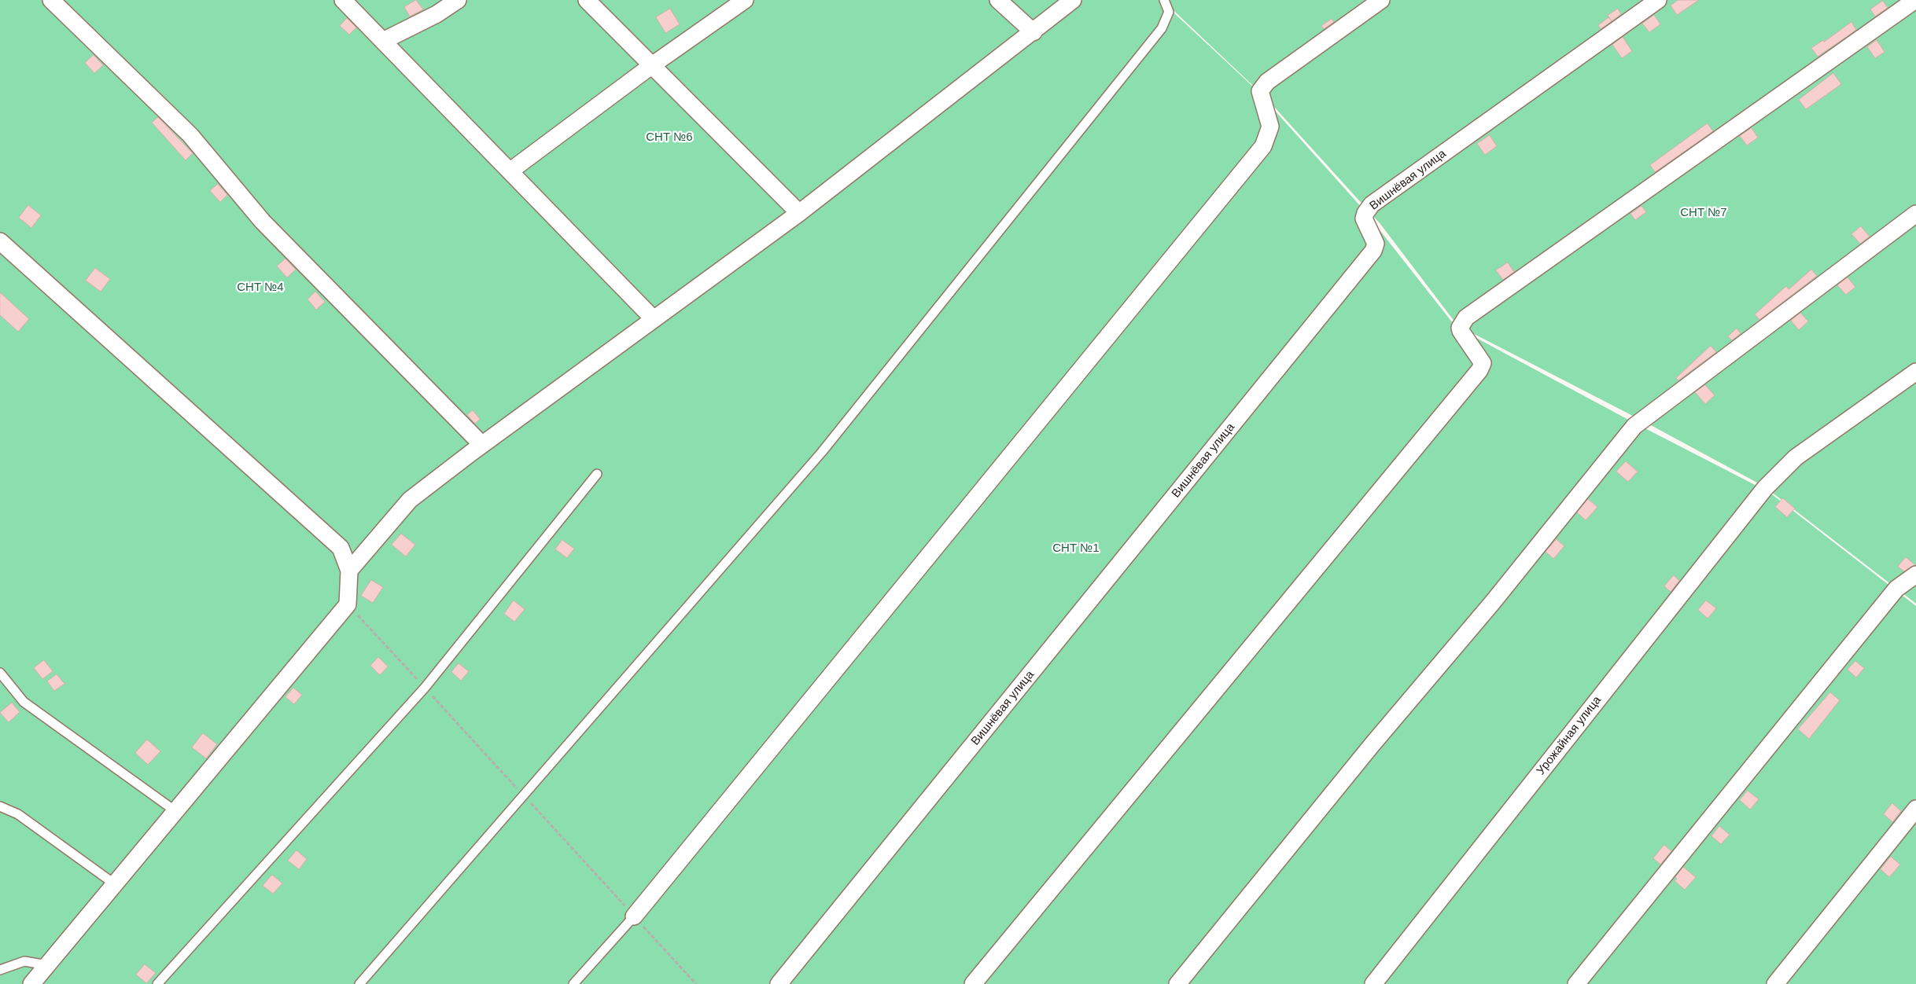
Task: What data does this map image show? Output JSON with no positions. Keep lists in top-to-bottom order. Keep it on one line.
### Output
{"streets":{"street":["Вишнёвая улица","Урожайная улица"]},"parks":["СНТ №6","СНТ №7","СНТ №4","СНТ №1"]}
